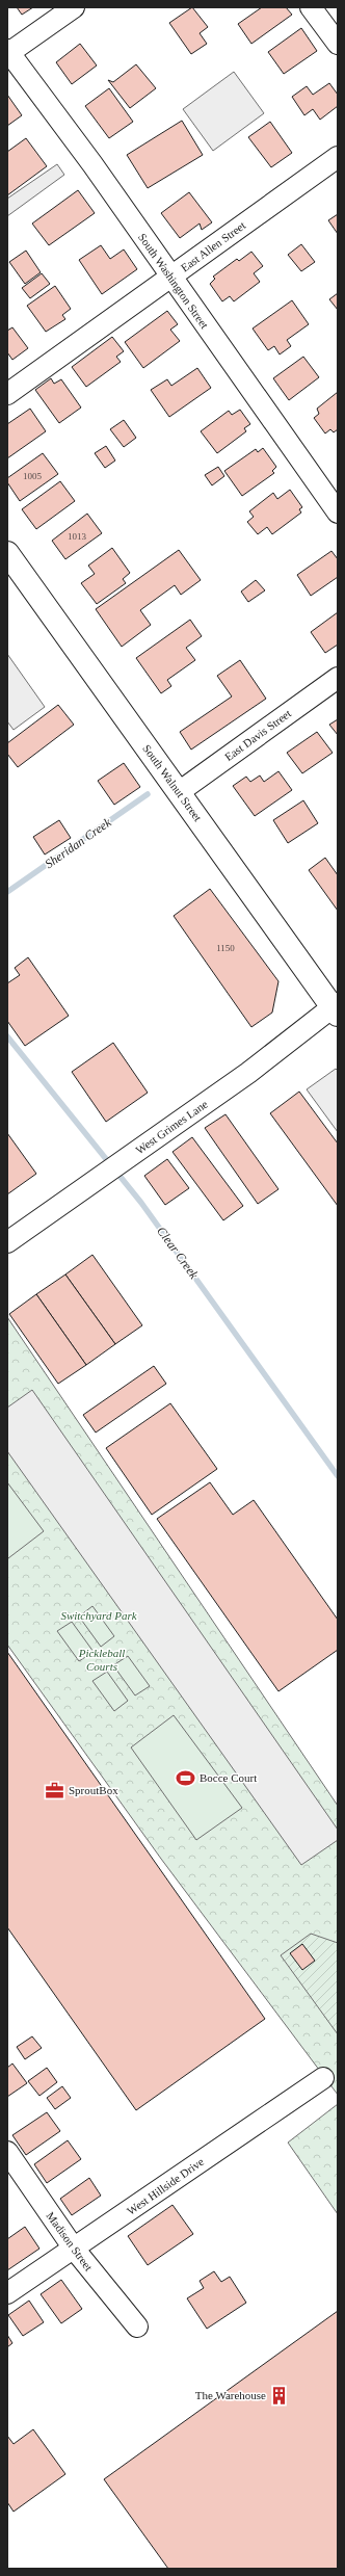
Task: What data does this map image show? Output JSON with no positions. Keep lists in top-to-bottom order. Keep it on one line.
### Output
{"streets":{"main road":["South Walnut Street"],"street":["East Allen Street","South Washington Street","East Davis Street","West Grimes Lane","West Hillside Drive","Madison Street"]},"crossings":[["East Allen Street","South Washington Street"],["East Davis Street","South Walnut Street"],["South Walnut Street","West Grimes Lane"],["West Hillside Drive","Madison Street"]],"water":["Sheridan Creek","Clear Creek"],"parks":["Switchyard Park","Pickleball Courts"],"places":{"sports":["Bocce Court"],"office":["SproutBox"],"building":["The Warehouse"]},"house_numbers":["1005","1013","1150"]}
